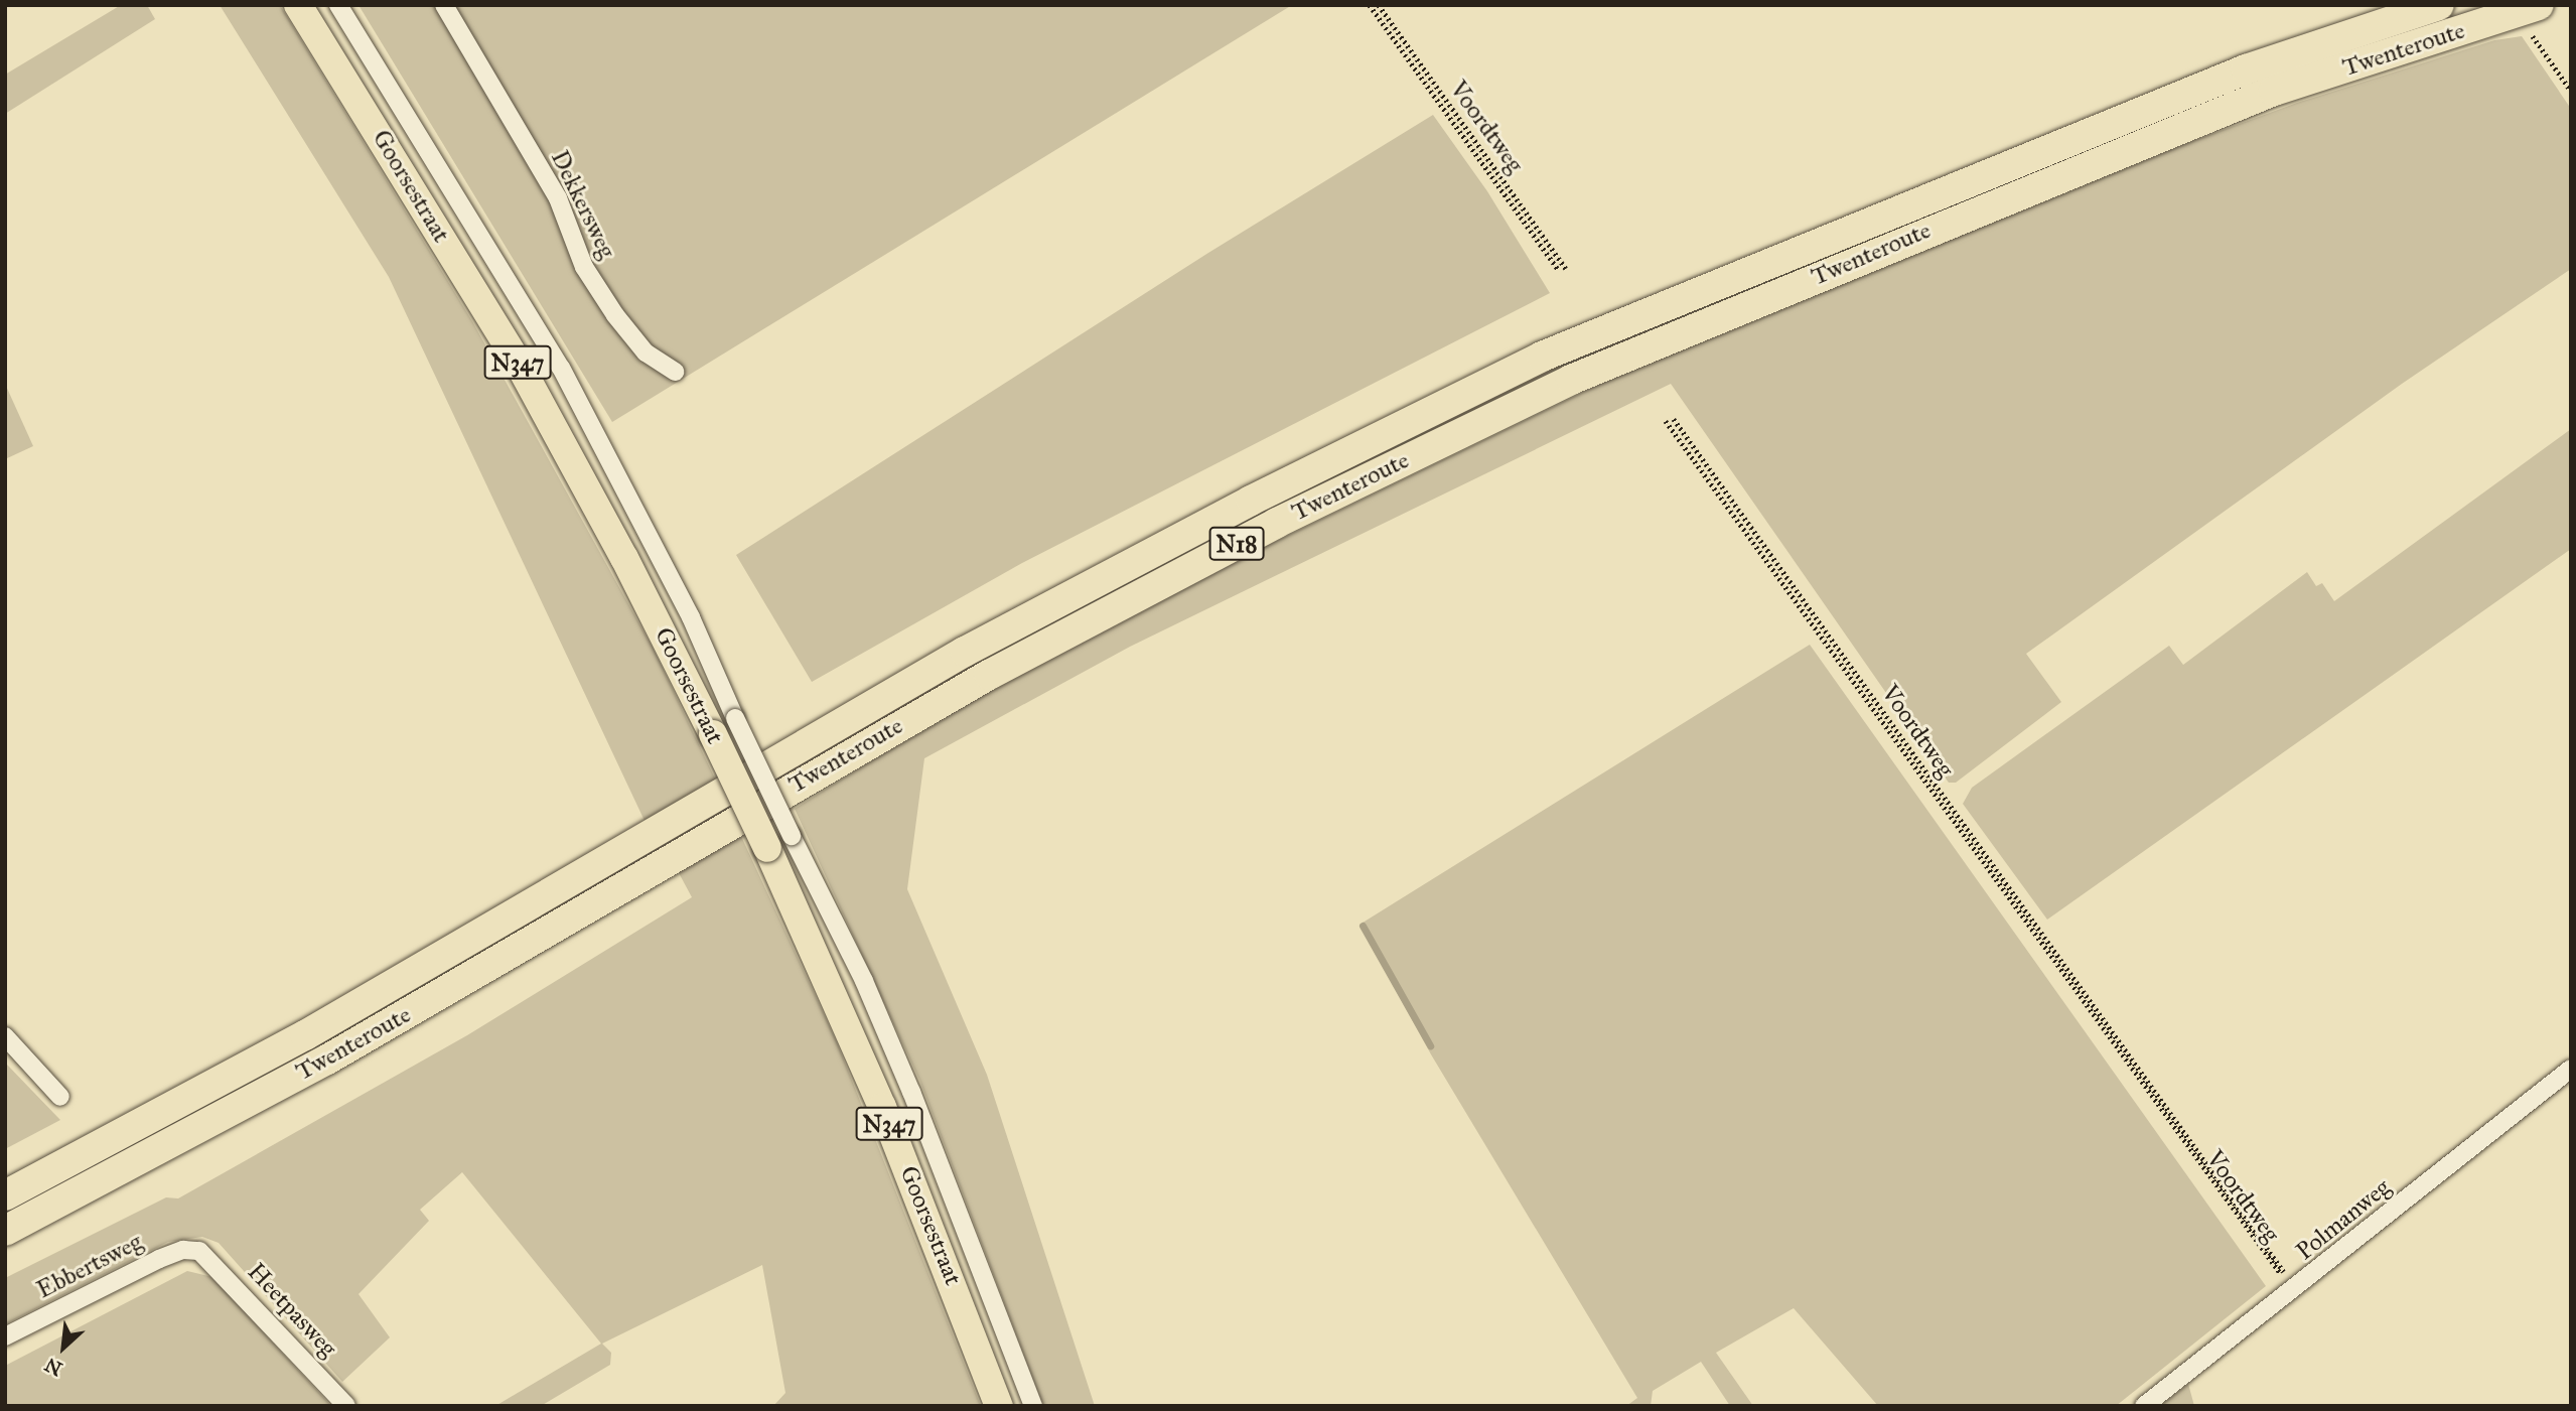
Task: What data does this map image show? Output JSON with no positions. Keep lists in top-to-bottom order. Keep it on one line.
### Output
{"streets":{"highway":["Twenteroute","N18"],"main road":["Goorsestraat","N347"],"street":["Dekkersweg","Polmanweg","Ebbertsweg","Heetpasweg"],"path":["Voordtweg"]},"crossings":[["Voordtweg","Polmanweg"],["Ebbertsweg","Heetpasweg"]],"north":"bottom left"}
